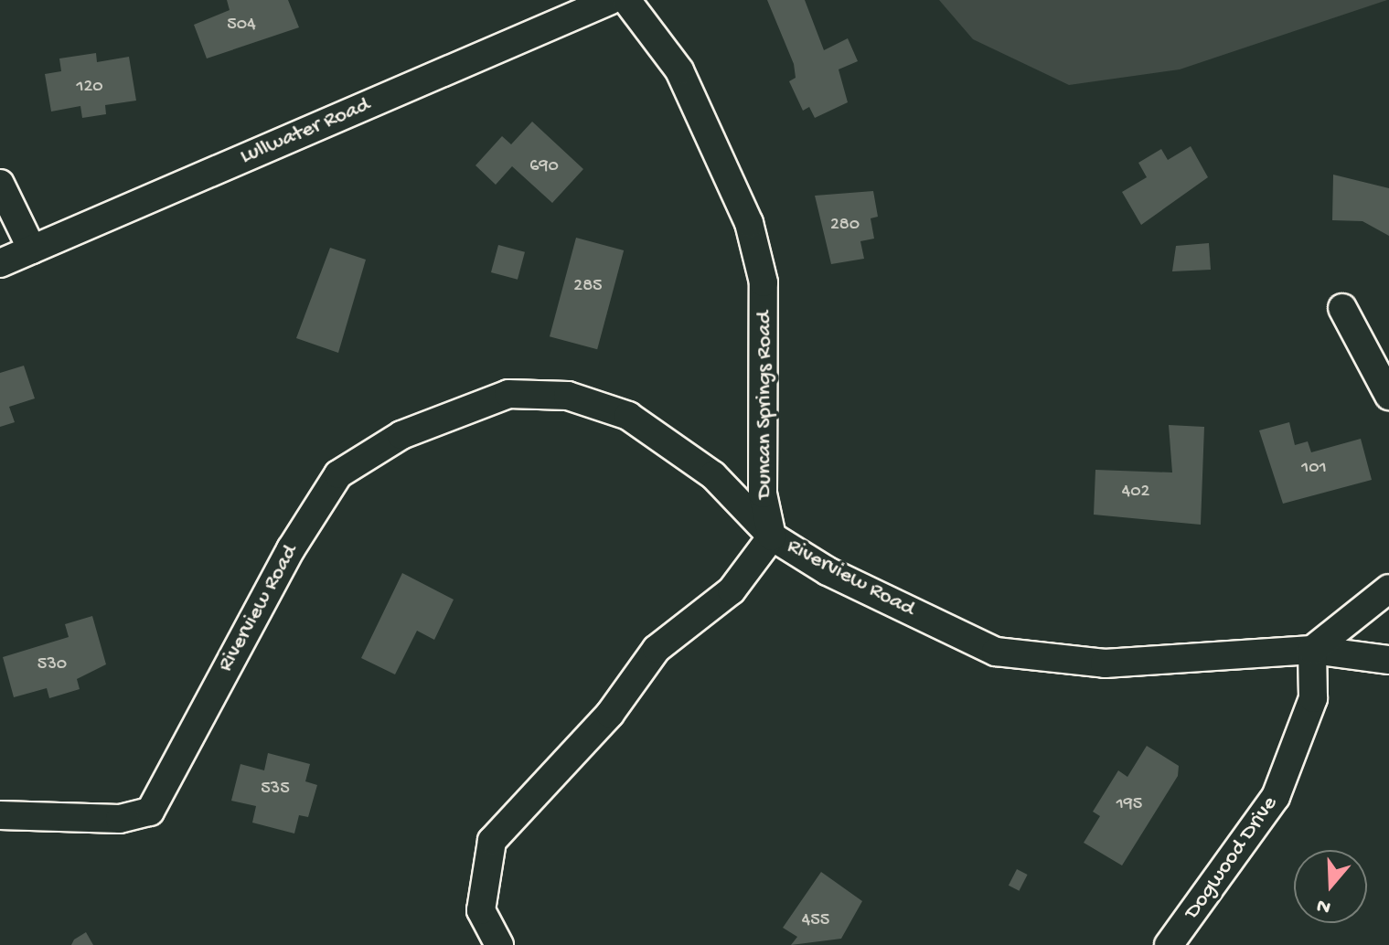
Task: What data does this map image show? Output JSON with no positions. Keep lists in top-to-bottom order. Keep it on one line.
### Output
{"streets":{"street":["Lullwater Road","Duncan Springs Road","Riverview Road","Dogwood Drive"]},"crossings":[["Duncan Springs Road","Riverview Road"],["Riverview Road","Dogwood Drive"]],"house_numbers":["504","120","690","280","285","101","402","530","535","195","455"],"north":"bottom"}
